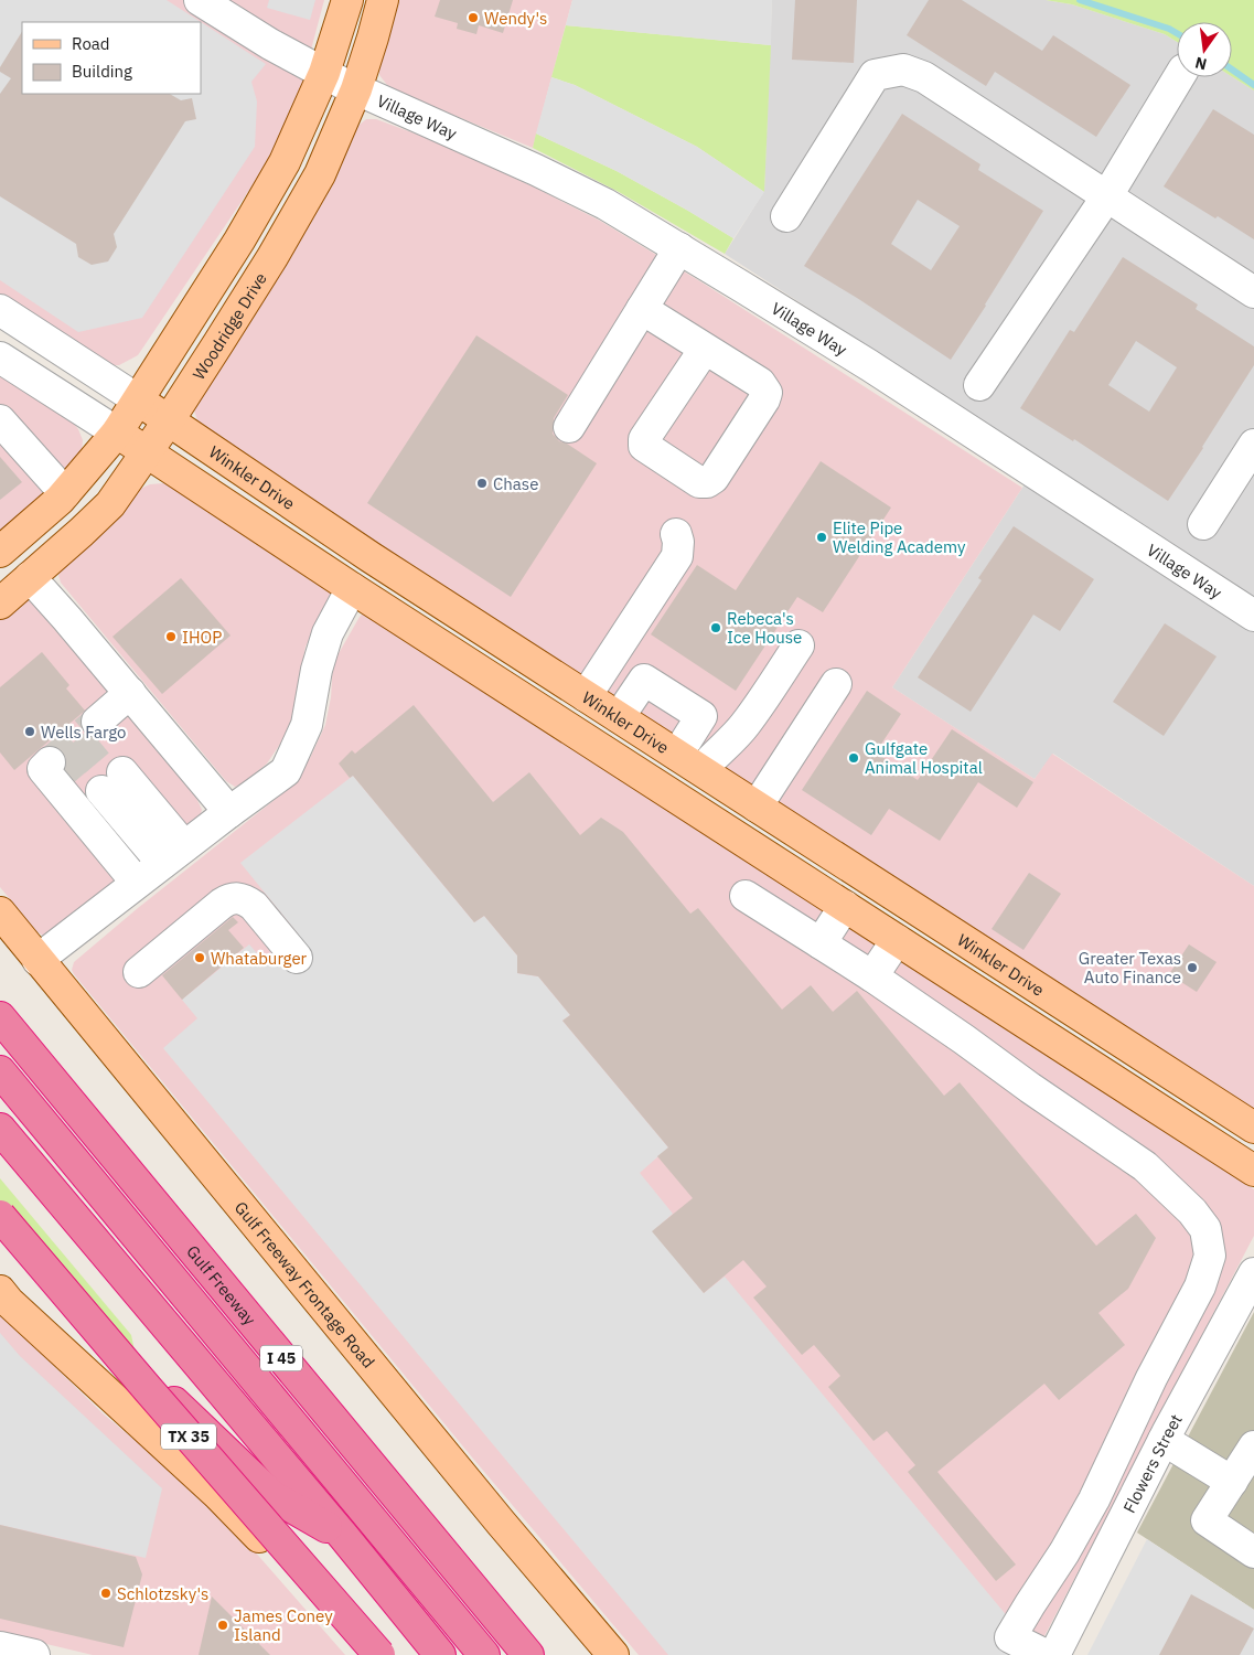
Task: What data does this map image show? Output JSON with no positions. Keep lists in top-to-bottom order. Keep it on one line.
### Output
{"streets":{"highway":["Gulf Freeway","I 45","TX 35"],"main road":["Woodridge Drive","Winkler Drive","Gulf Freeway Frontage Road"],"street":["Village Way","Flowers Street"]},"crossings":[["Village Way","Woodridge Drive"],["Woodridge Drive","Winkler Drive"]],"places":["Wendy's","Chase","Elite Pipe Welding Academy","Rebeca's Ice House","IHOP","Wells Fargo","Gulfgate Animal Hospital","Whataburger","Greater Texas Auto Finance","Schlotzsky's","James Coney Island"],"legend":["Road","Building"],"north":"bottom"}
